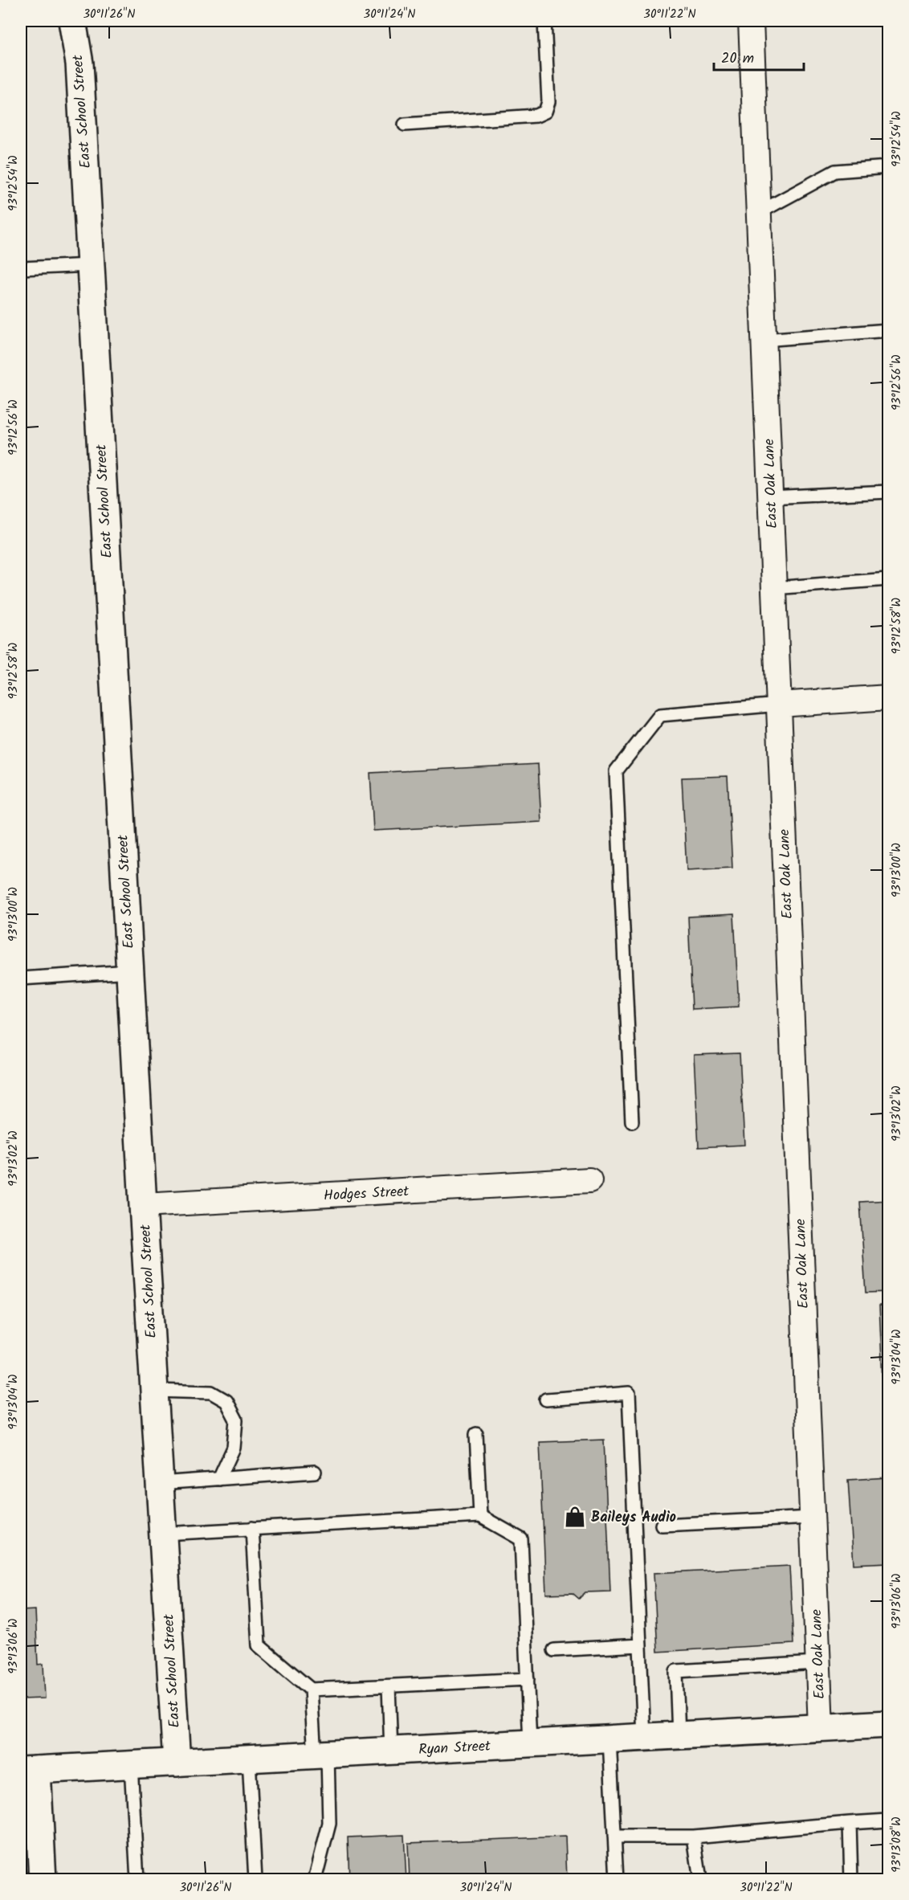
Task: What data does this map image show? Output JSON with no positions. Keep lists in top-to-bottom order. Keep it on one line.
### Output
{"streets":{"street":["East School Street","East Oak Lane","Hodges Street","Ryan Street"]},"crossings":[["East School Street","Hodges Street"],["East School Street","Ryan Street"],["East Oak Lane","Ryan Street"]],"places":{"shop":["Baileys Audio"]},"scale_bar":"20 m","coordinates":["30°11'26\"N","30°11'24\"N","30°11'22\"N","93°12'54\"W","93°12'56\"W","93°12'58\"W","93°13'00\"W","93°13'02\"W","93°13'04\"W","93°13'06\"W","93°13'08\"W"]}
